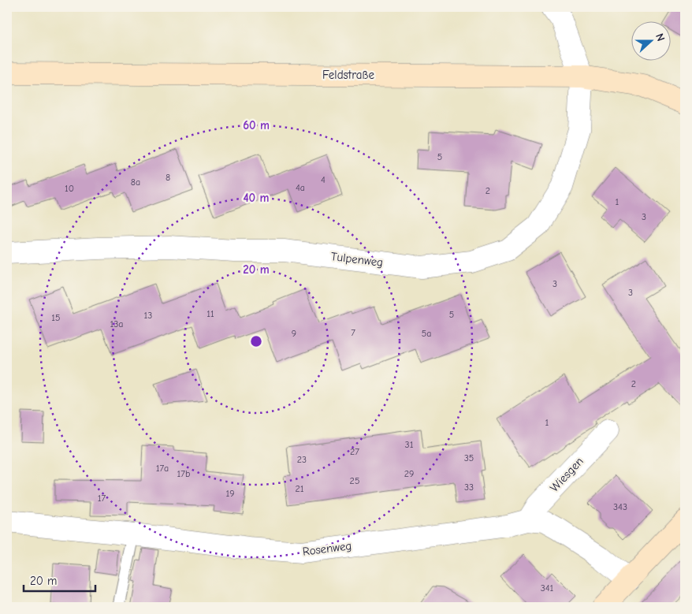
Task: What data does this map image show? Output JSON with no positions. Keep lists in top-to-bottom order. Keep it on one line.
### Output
{"streets":{"main road":["Feldstraße"],"street":["Tulpenweg","Wiesgen","Rosenweg"]},"crossings":[["Feldstraße","Tulpenweg"],["Wiesgen","Rosenweg"]],"house_numbers":["5","8","4","8a","4a","10","2","1","3","3","3","11","5","13","15","13a","7","9","5a","2","1","31","27","35","23","17a","17b","29","25","33","21","19","17","343","341"],"scale_bar":"20 m","north":"right","rings":["60 m","40 m","20 m"]}
